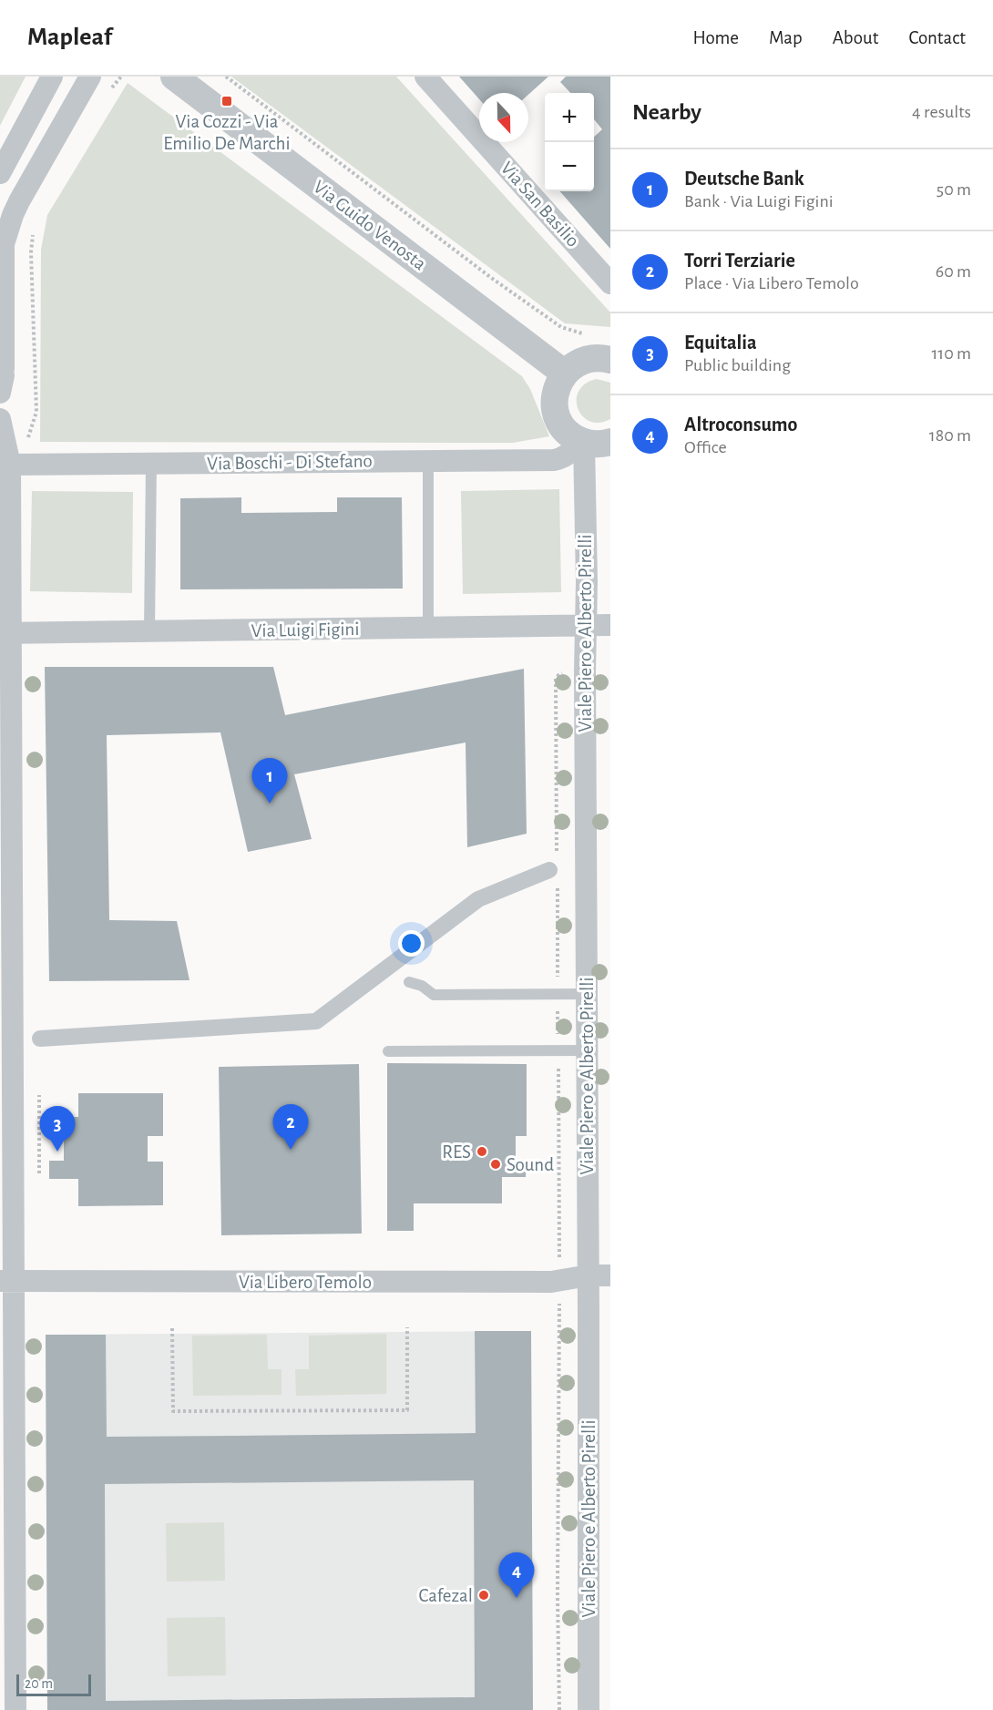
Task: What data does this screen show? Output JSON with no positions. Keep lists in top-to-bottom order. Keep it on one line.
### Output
{"streets":{"street":["Via San Basilio","Via Guido Venosta","Via Boschi - Di Stefano","Via Luigi Figini","Viale Piero e Alberto Pirelli","Via Libero Temolo"]},"crossings":[["Via Boschi - Di Stefano","Viale Piero e Alberto Pirelli"],["Via Luigi Figini","Viale Piero e Alberto Pirelli"],["Viale Piero e Alberto Pirelli","Via Libero Temolo"]],"places":{"transit":["Via Cozzi - Via Emilio De Marchi"],"other":["RES","Sound","Cafezal"]},"scale_bar":"20 m","north":"bottom","page":{"header":"Mapleaf","nav":["Home","Map","About","Contact"],"heading":["Nearby","4 results"],"map_buttons":["+","−"],"list":[{"mark":"1","name":"Deutsche Bank","note":"Bank · Via Luigi Figini","value":"50 m"},{"mark":"2","name":"Torri Terziarie","note":"Place · Via Libero Temolo","value":"60 m"},{"mark":"3","name":"Equitalia","note":"Public building","value":"110 m"},{"mark":"4","name":"Altroconsumo","note":"Office","value":"180 m"}],"pins":["1","2","3","4"],"scale":"20 m"}}
